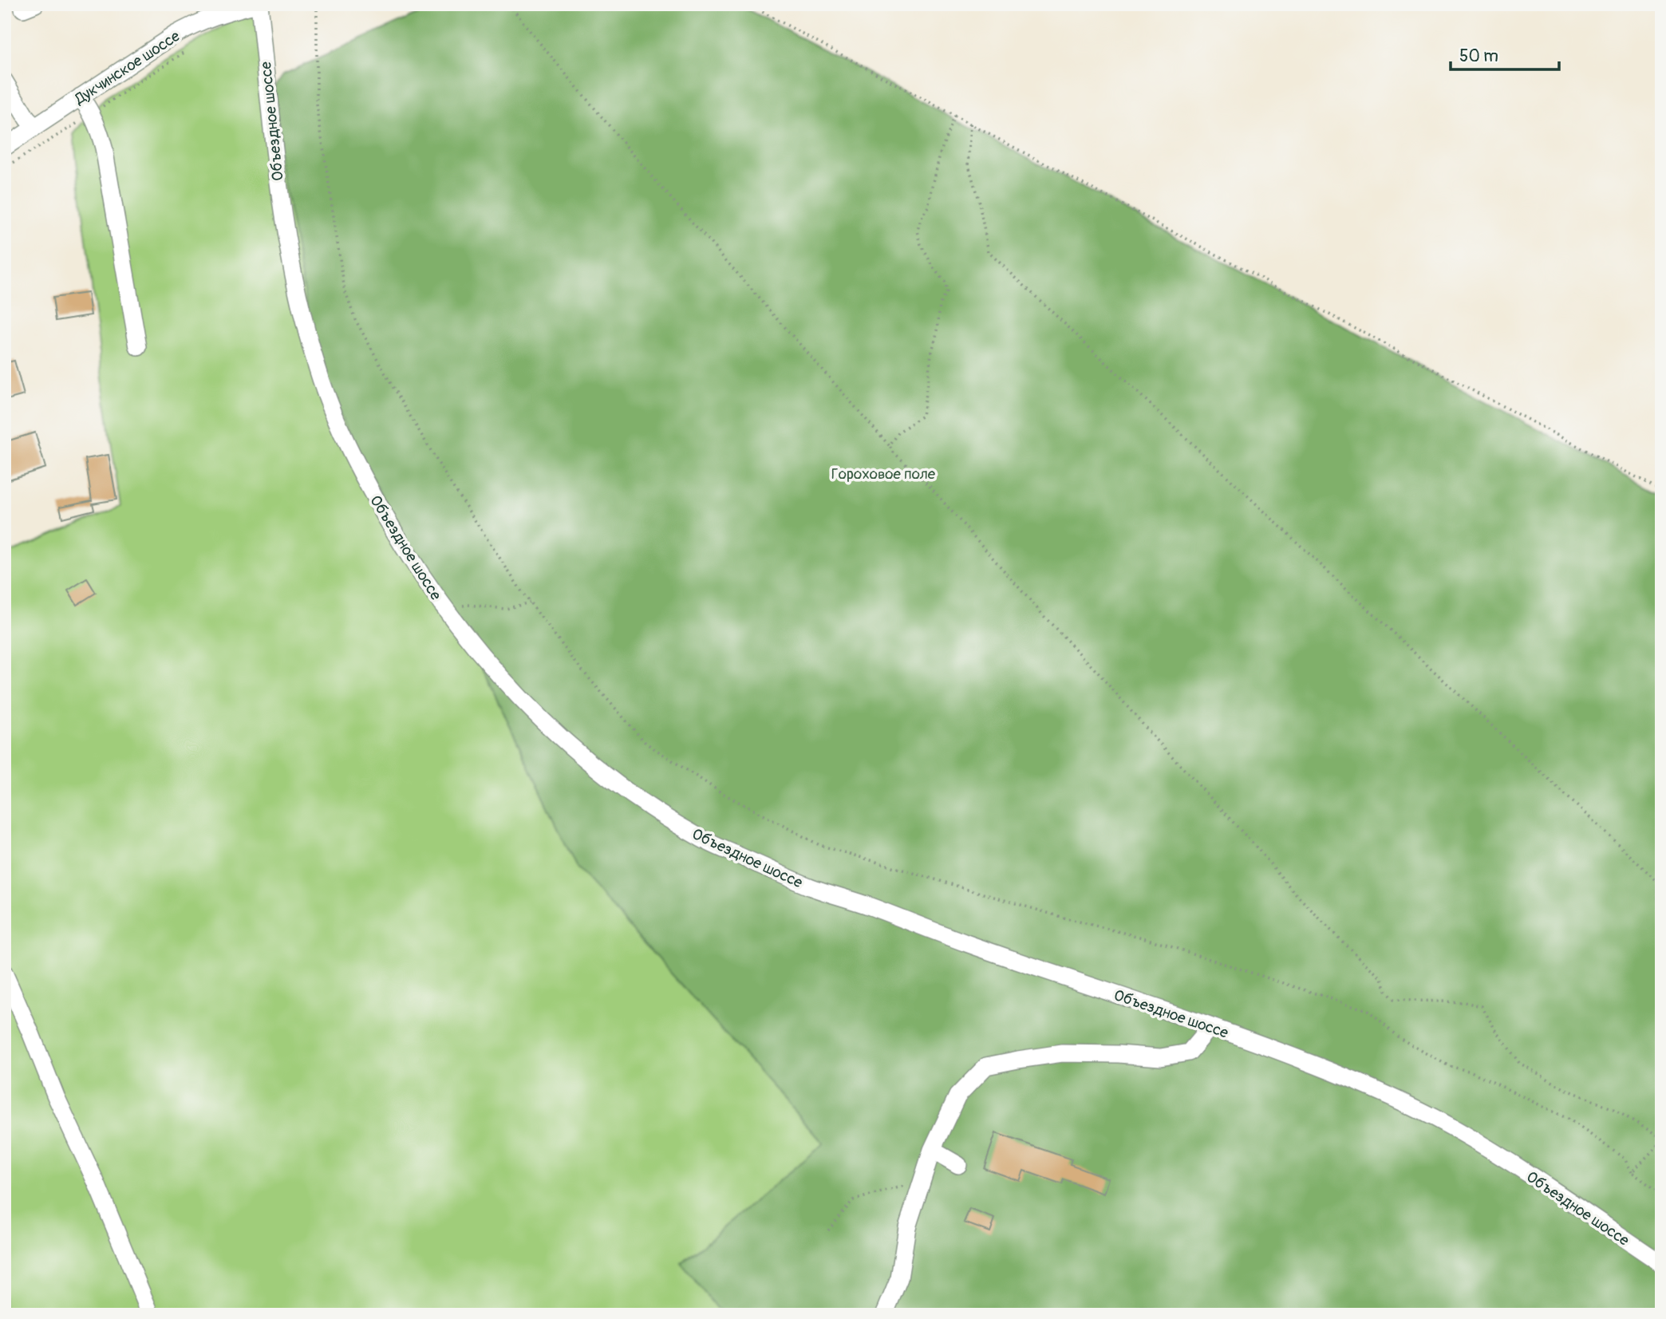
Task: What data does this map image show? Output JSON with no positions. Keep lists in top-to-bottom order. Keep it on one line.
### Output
{"streets":{"street":["Дукчинское шоссе","Объездное шоссе"]},"crossings":[["Дукчинское шоссе","Объездное шоссе"]],"parks":["Гороховое поле"],"scale_bar":"50 m"}
